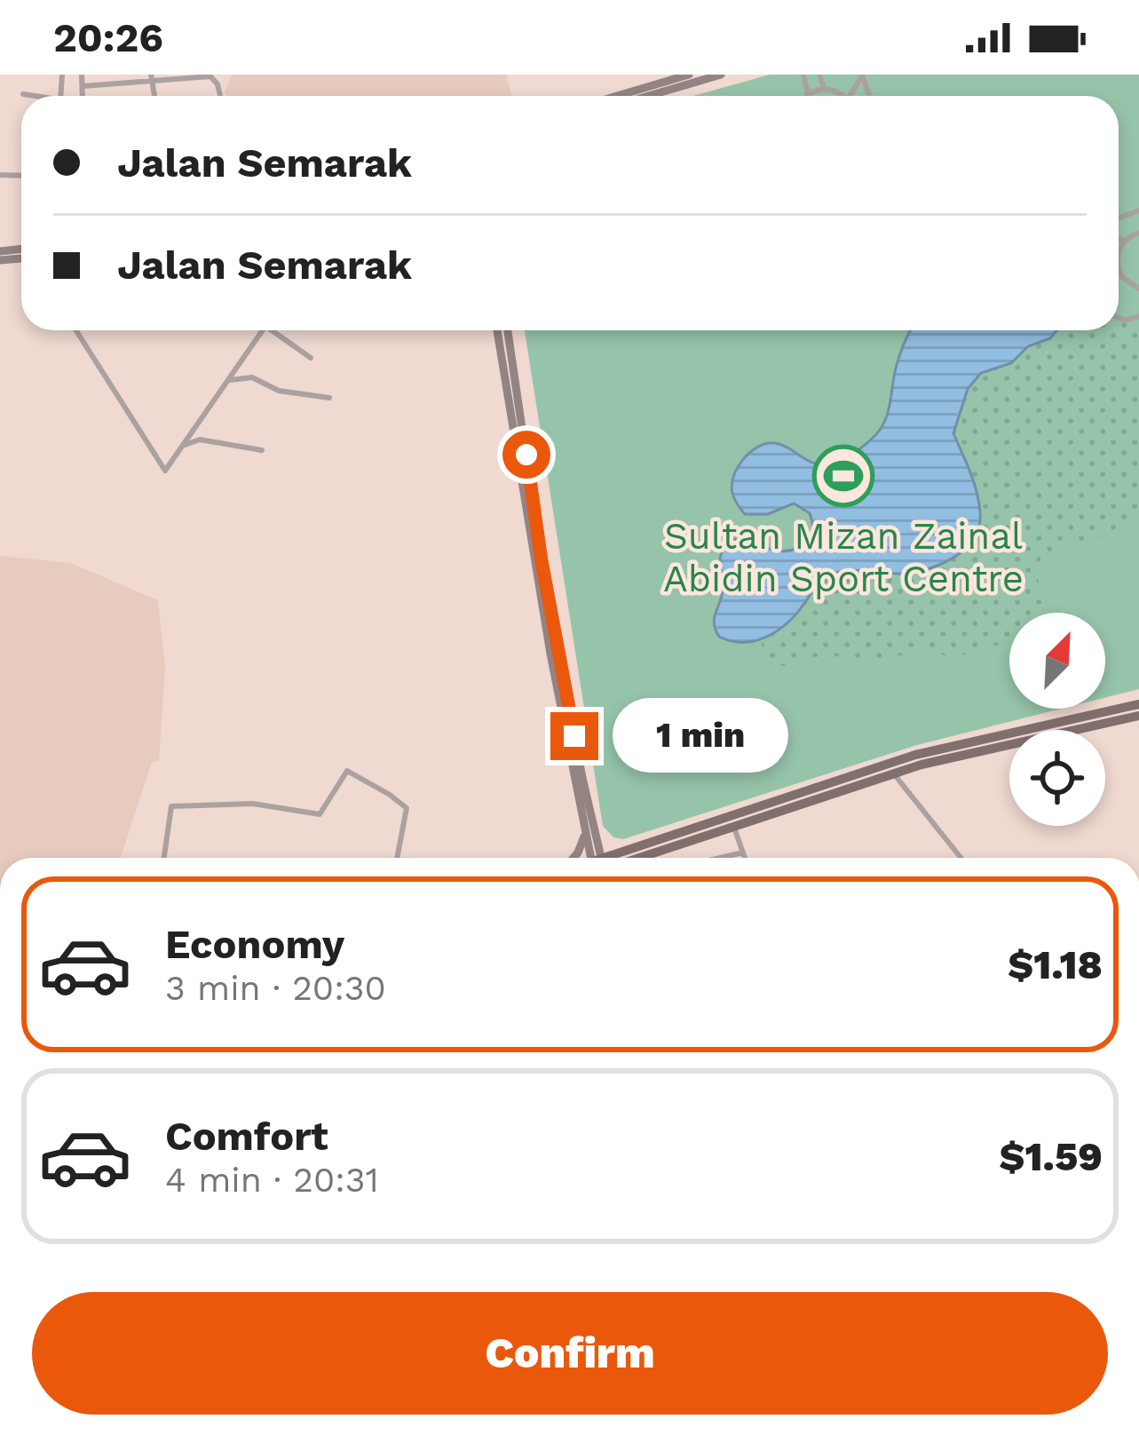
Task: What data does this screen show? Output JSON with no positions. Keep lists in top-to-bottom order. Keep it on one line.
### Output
{"places":{"sports":["Sultan Mizan Zainal Abidin Sport Centre"]},"north":"top right","page":{"status":"20:26","banner":["Jalan Semarak","Jalan Semarak"],"bubble":"1 min","list":[{"name":"Economy","note":"3 min · 20:30","value":"$1.18"},{"name":"Comfort","note":"4 min · 20:31","value":"$1.59"}],"buttons":"Confirm"}}
